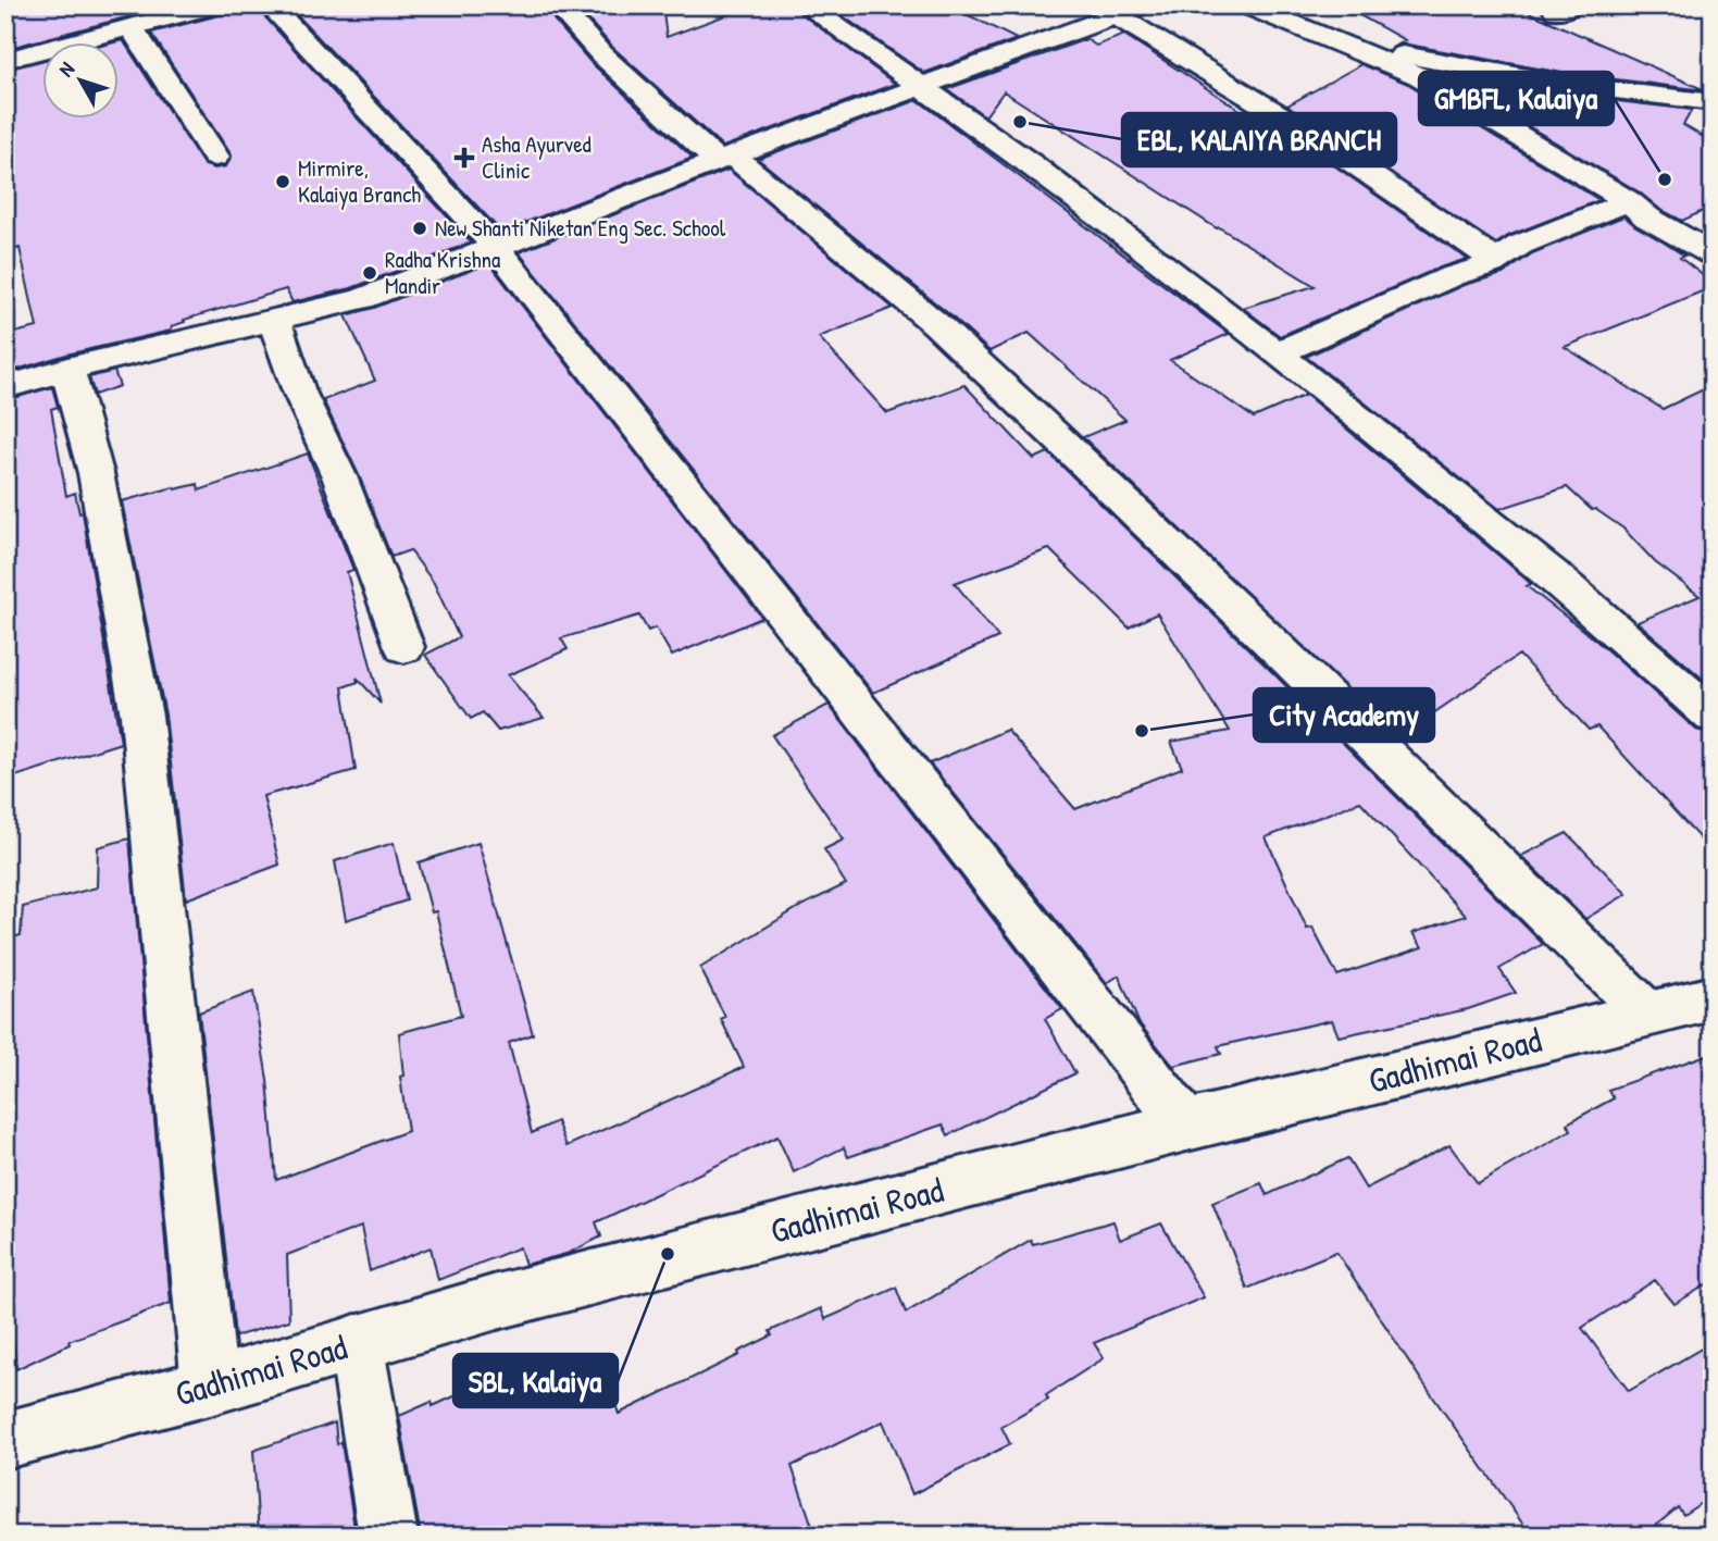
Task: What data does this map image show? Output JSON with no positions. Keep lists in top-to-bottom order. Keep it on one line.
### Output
{"streets":{"street":["Gadhimai Road"]},"places":{"other":["EBL, KALAIYA BRANCH","GMBFL, Kalaiya","Mirmire, Kalaiya Branch","New Shanti Niketan Eng Sec. School","Radha Krishna Mandir","City Academy","SBL, Kalaiya"],"health":["Asha Ayurved Clinic"]},"north":"top left"}
